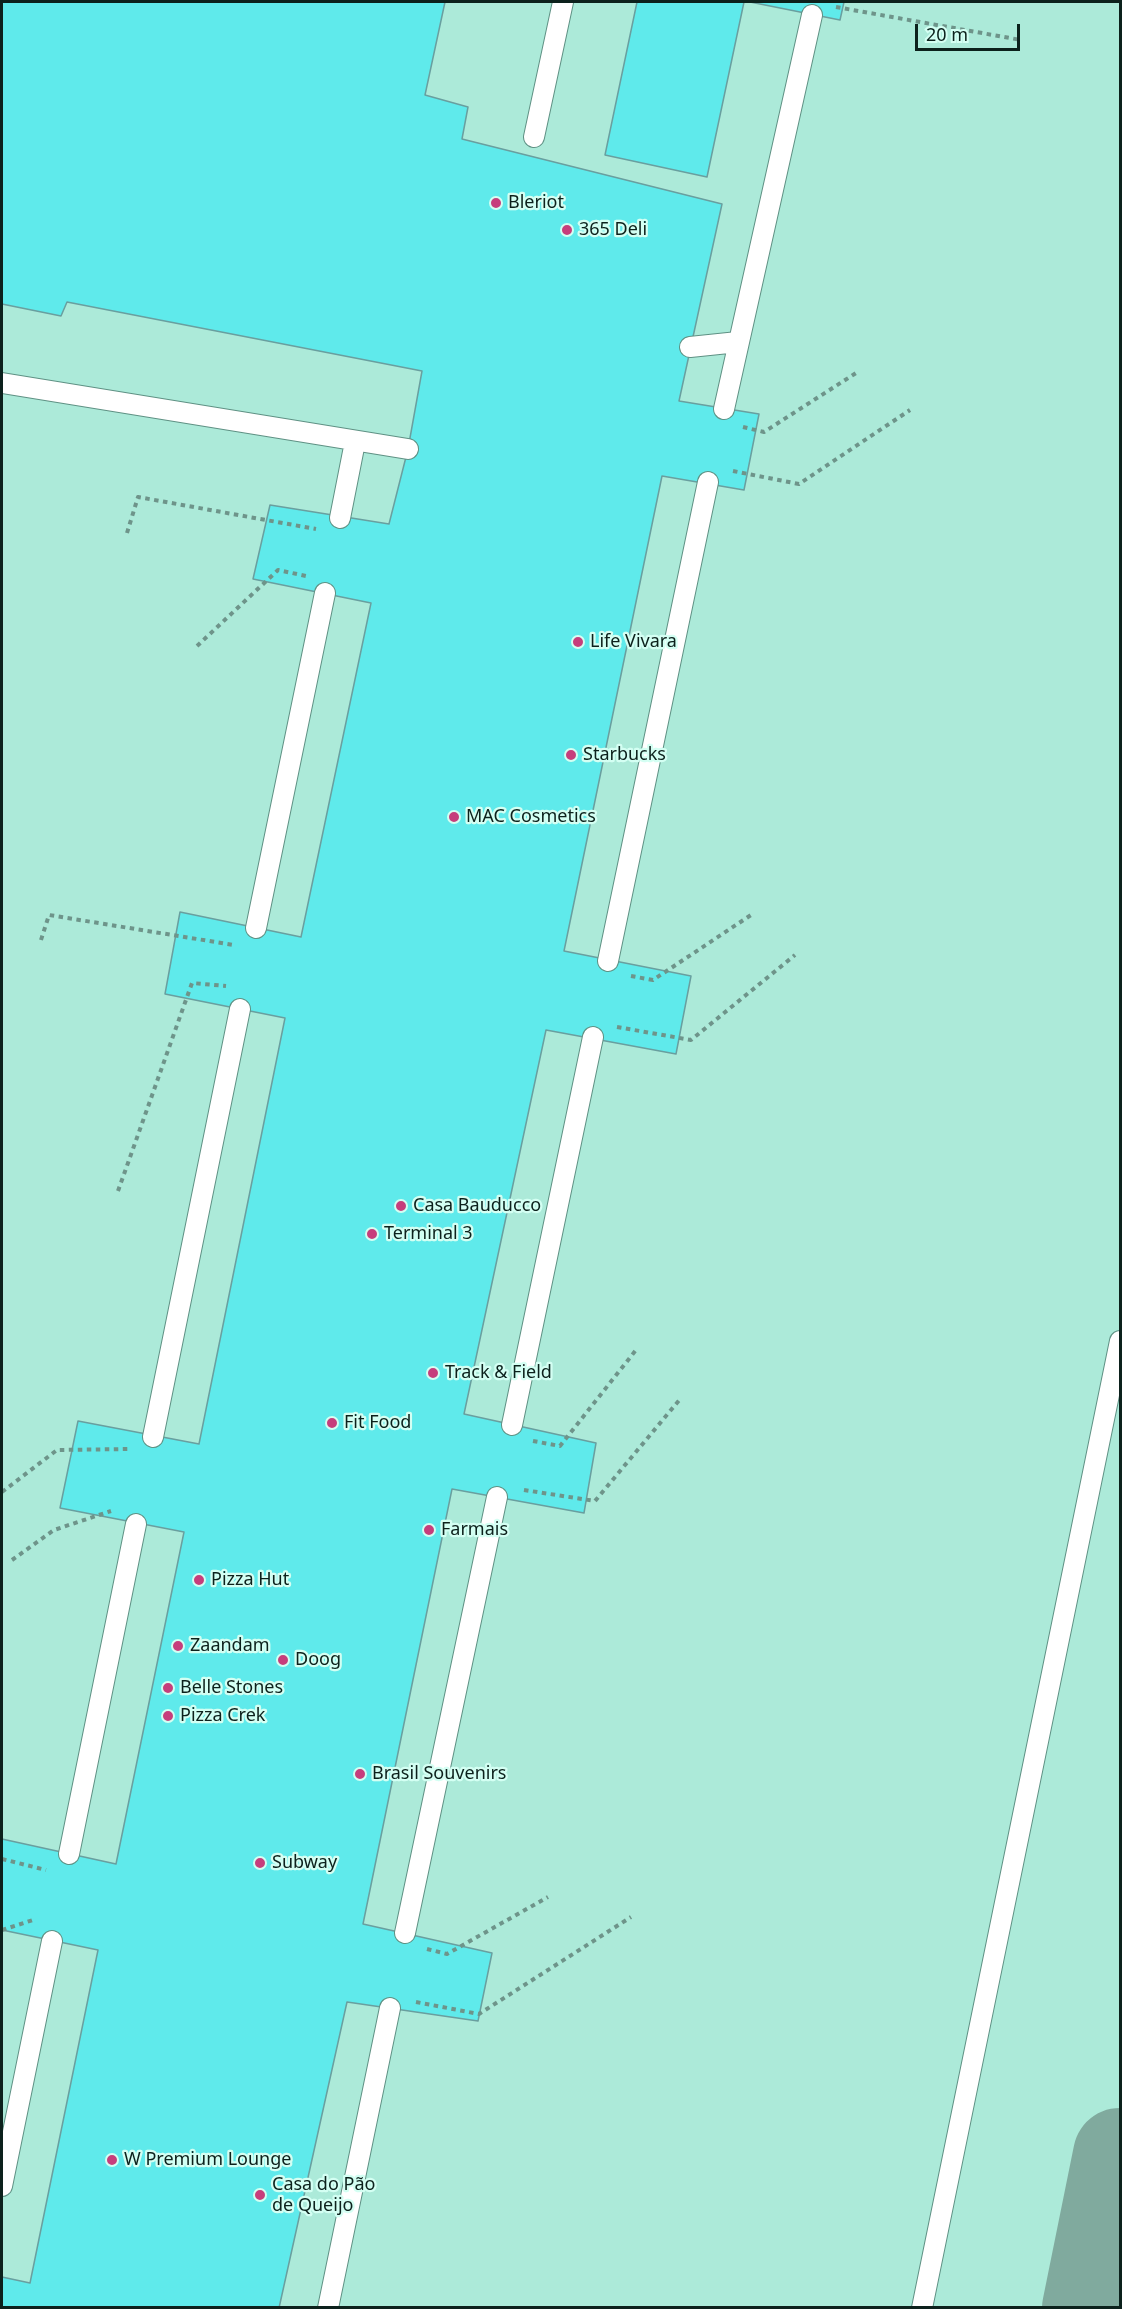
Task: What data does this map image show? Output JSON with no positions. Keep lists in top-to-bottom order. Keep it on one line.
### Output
{"places":["Bleriot","365 Deli","Life Vivara","Starbucks","MAC Cosmetics","Casa Bauducco","Terminal 3","Track & Field","Fit Food","Farmais","Pizza Hut","Zaandam","Doog","Belle Stones","Pizza Crek","Brasil Souvenirs","Subway","W Premium Lounge","Casa do Pão de Queijo"],"scale_bar":"20 m"}
